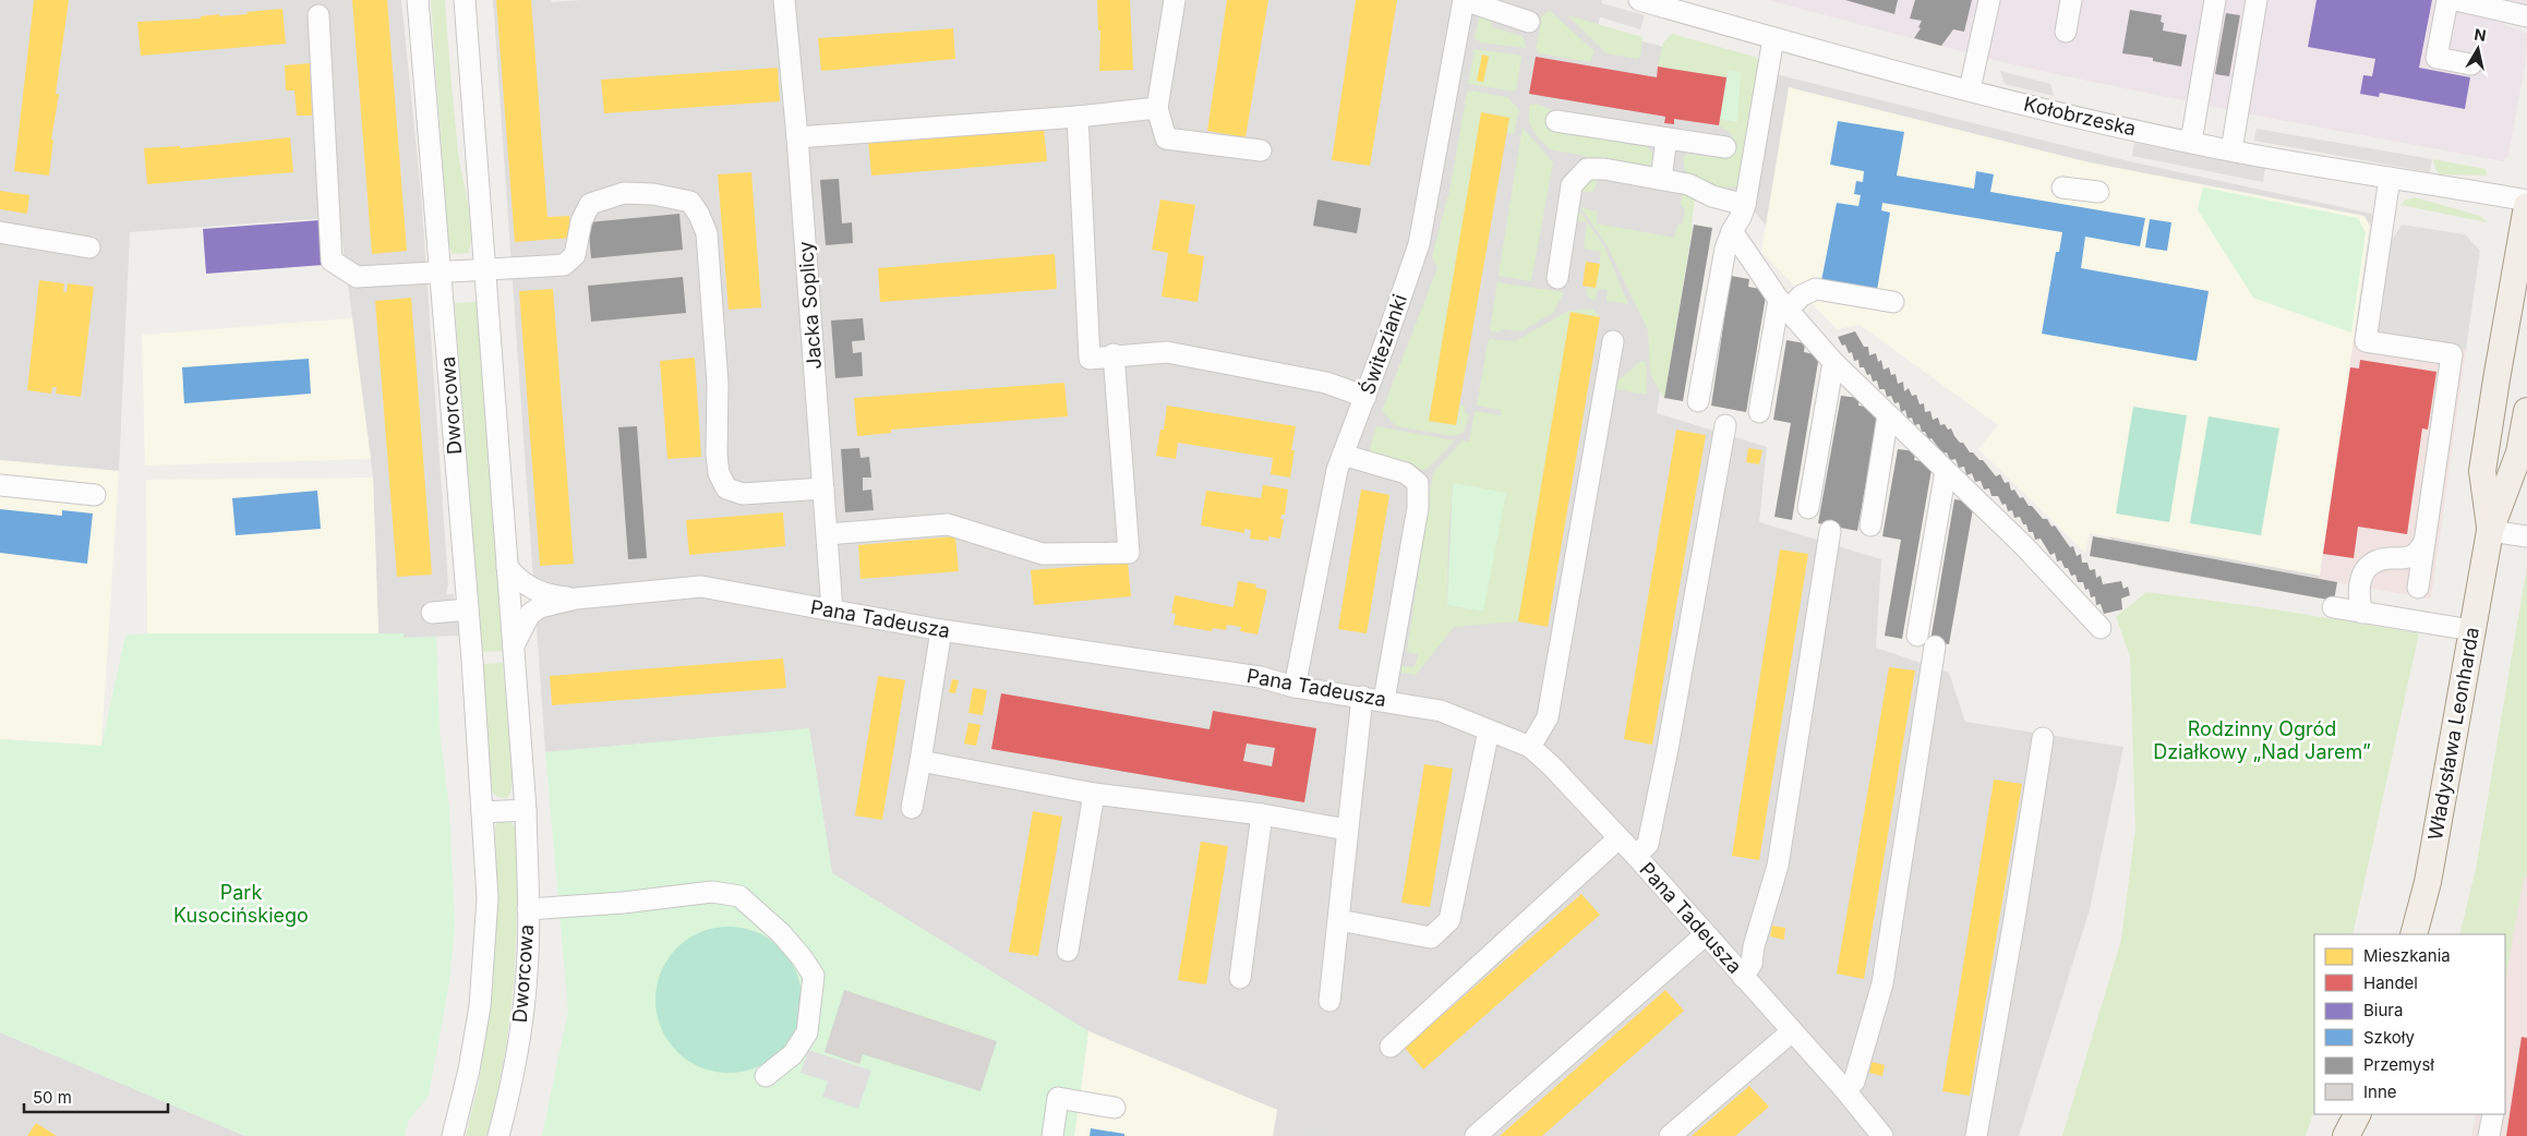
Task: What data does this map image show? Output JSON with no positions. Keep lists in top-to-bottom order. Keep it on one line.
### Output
{"streets":{"main road":["Władysława Leonharda"],"street":["Kołobrzeska","Jacka Soplicy","Świtezianki","Dworcowa","Pana Tadeusza"]},"crossings":[["Jacka Soplicy","Pana Tadeusza"],["Świtezianki","Pana Tadeusza"],["Dworcowa","Pana Tadeusza"]],"parks":["Rodzinny Ogród Działkowy „Nad Jarem”","Park Kusocińskiego"],"legend":["Mieszkania","Handel","Biura","Szkoły","Przemysł","Inne"],"scale_bar":"50 m","north":"top"}
